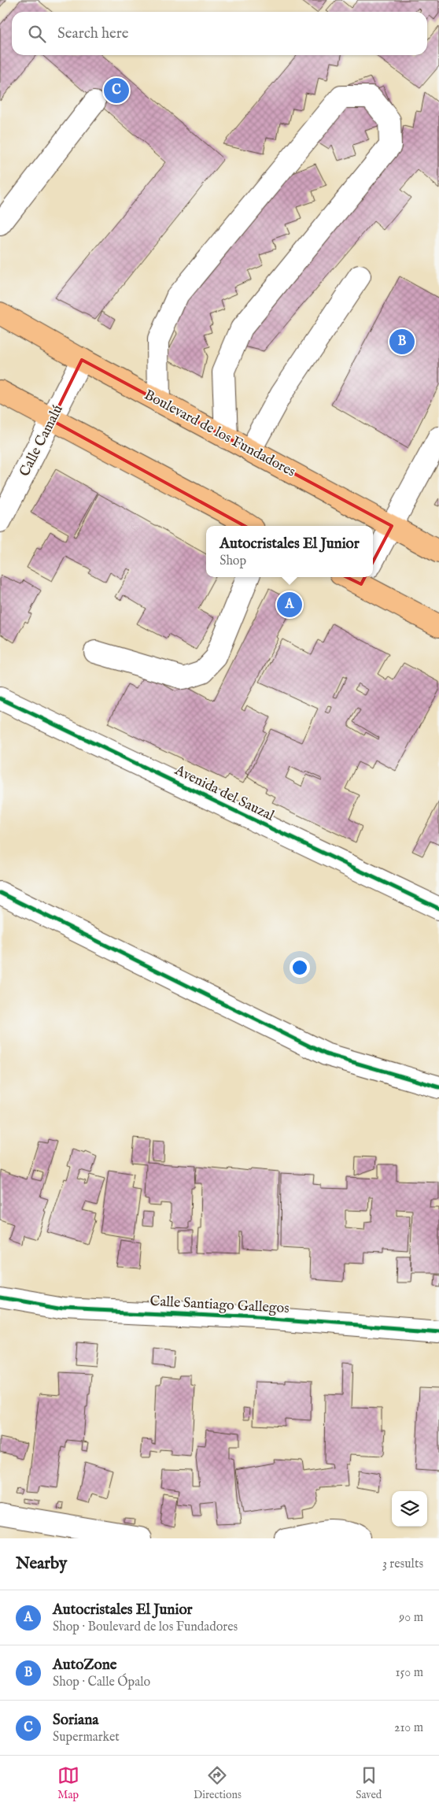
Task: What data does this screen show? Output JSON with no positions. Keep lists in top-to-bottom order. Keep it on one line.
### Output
{"streets":{"main road":["Boulevard de los Fundadores"],"street":["Calle Camalú","Avenida del Sauzal","Calle Santiago Gallegos"]},"crossings":[["Boulevard de los Fundadores","Calle Camalú"]],"page":{"search":"Search here","pins":["C","B","A"],"popup":["Autocristales El Junior","Shop"],"heading":["Nearby","3 results"],"list":[{"mark":"A","name":"Autocristales El Junior","note":"Shop · Boulevard de los Fundadores","value":"90 m"},{"mark":"B","name":"AutoZone","note":"Shop · Calle Ópalo","value":"150 m"},{"mark":"C","name":"Soriana","note":"Supermarket","value":"210 m"}],"nav":["Map","Directions","Saved"]}}
